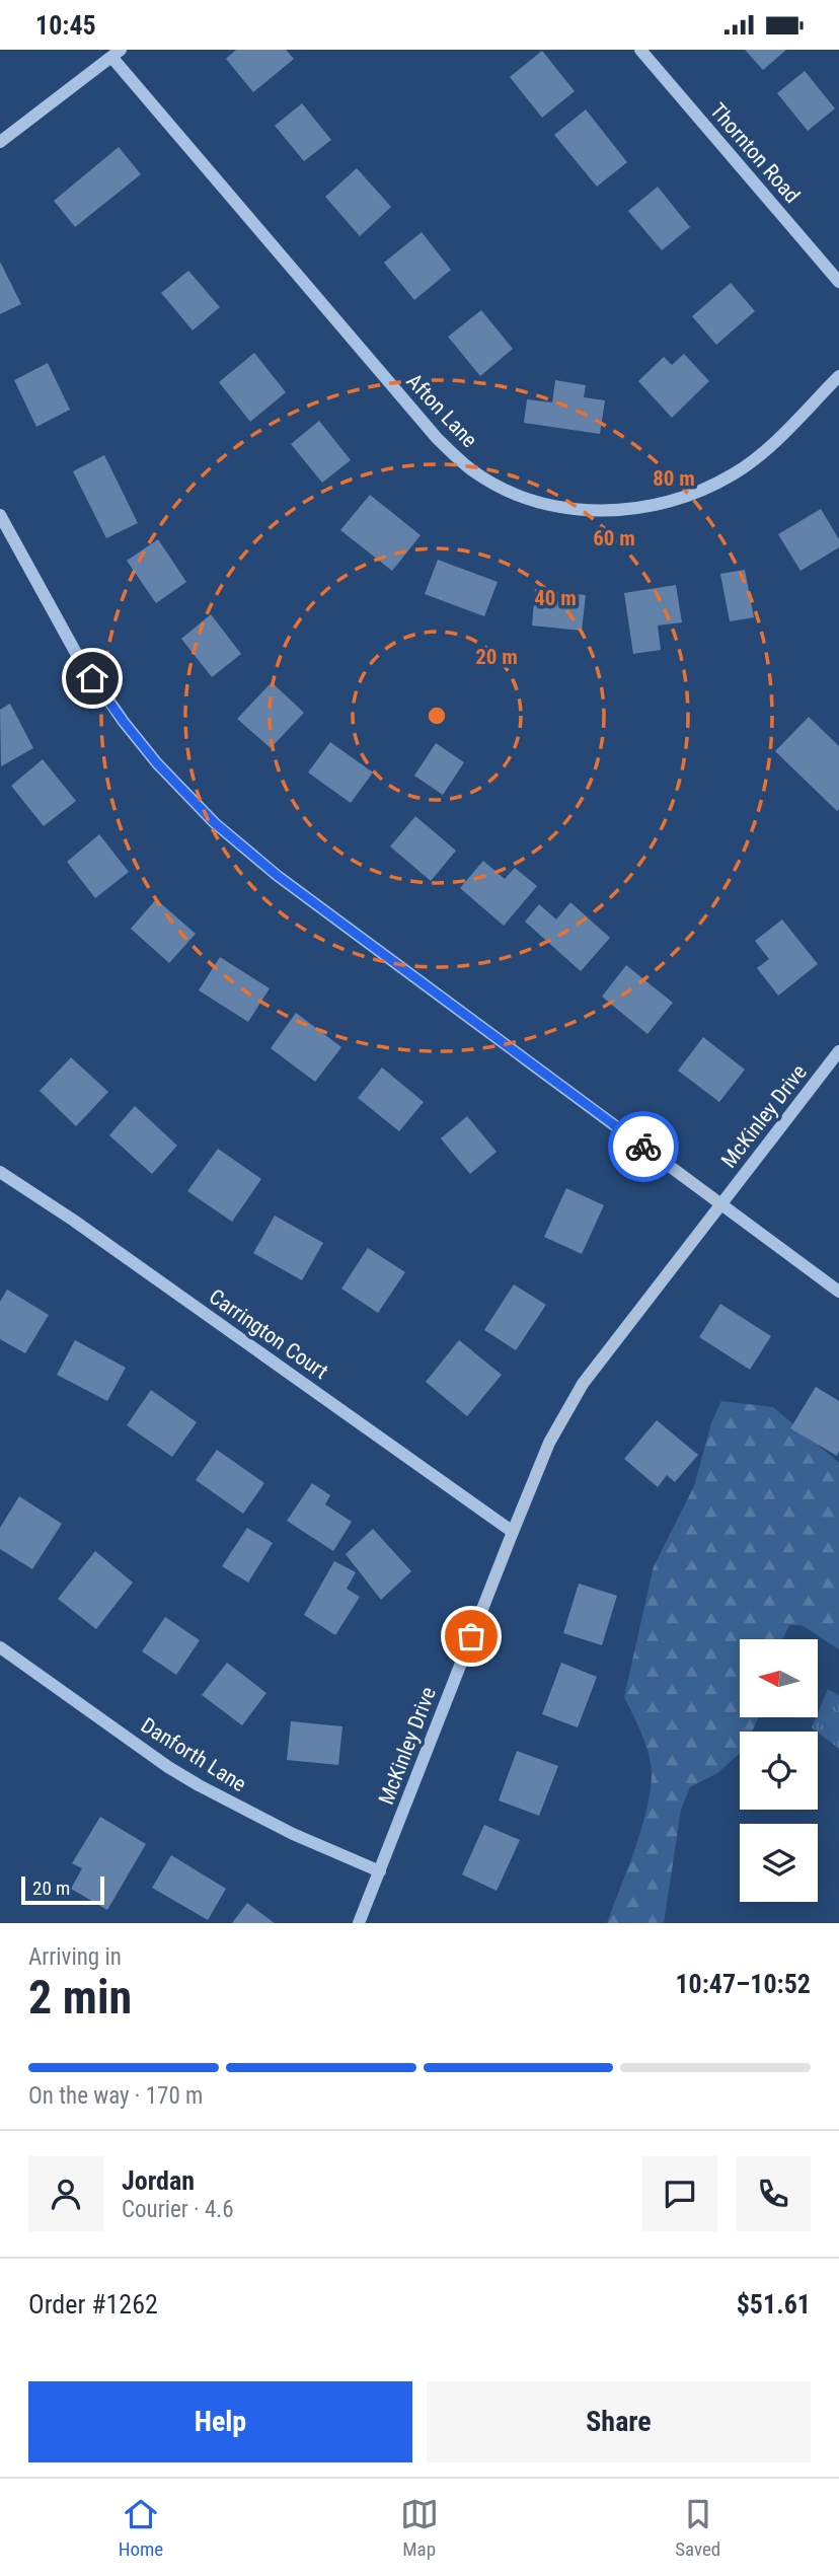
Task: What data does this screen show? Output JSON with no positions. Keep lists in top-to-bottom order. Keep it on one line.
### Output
{"streets":{"street":["Thornton Road","Afton Lane","McKinley Drive","Carrington Court","Danforth Lane"]},"crossings":[["McKinley Drive","Carrington Court"],["McKinley Drive","Danforth Lane"]],"scale_bar":"20 m","north":"left","page":{"status":"10:45","scale":"20 m","heading":["2 min","Arriving in","10:47–10:52"],"panel":["Jordan","Courier · 4.6","Order #1262","$51.61"],"bar":"On the way · 170 m","buttons":["Help","Share"],"tabs":["Home","Map","Saved"]},"rings":["80 m","60 m","40 m","20 m"]}
